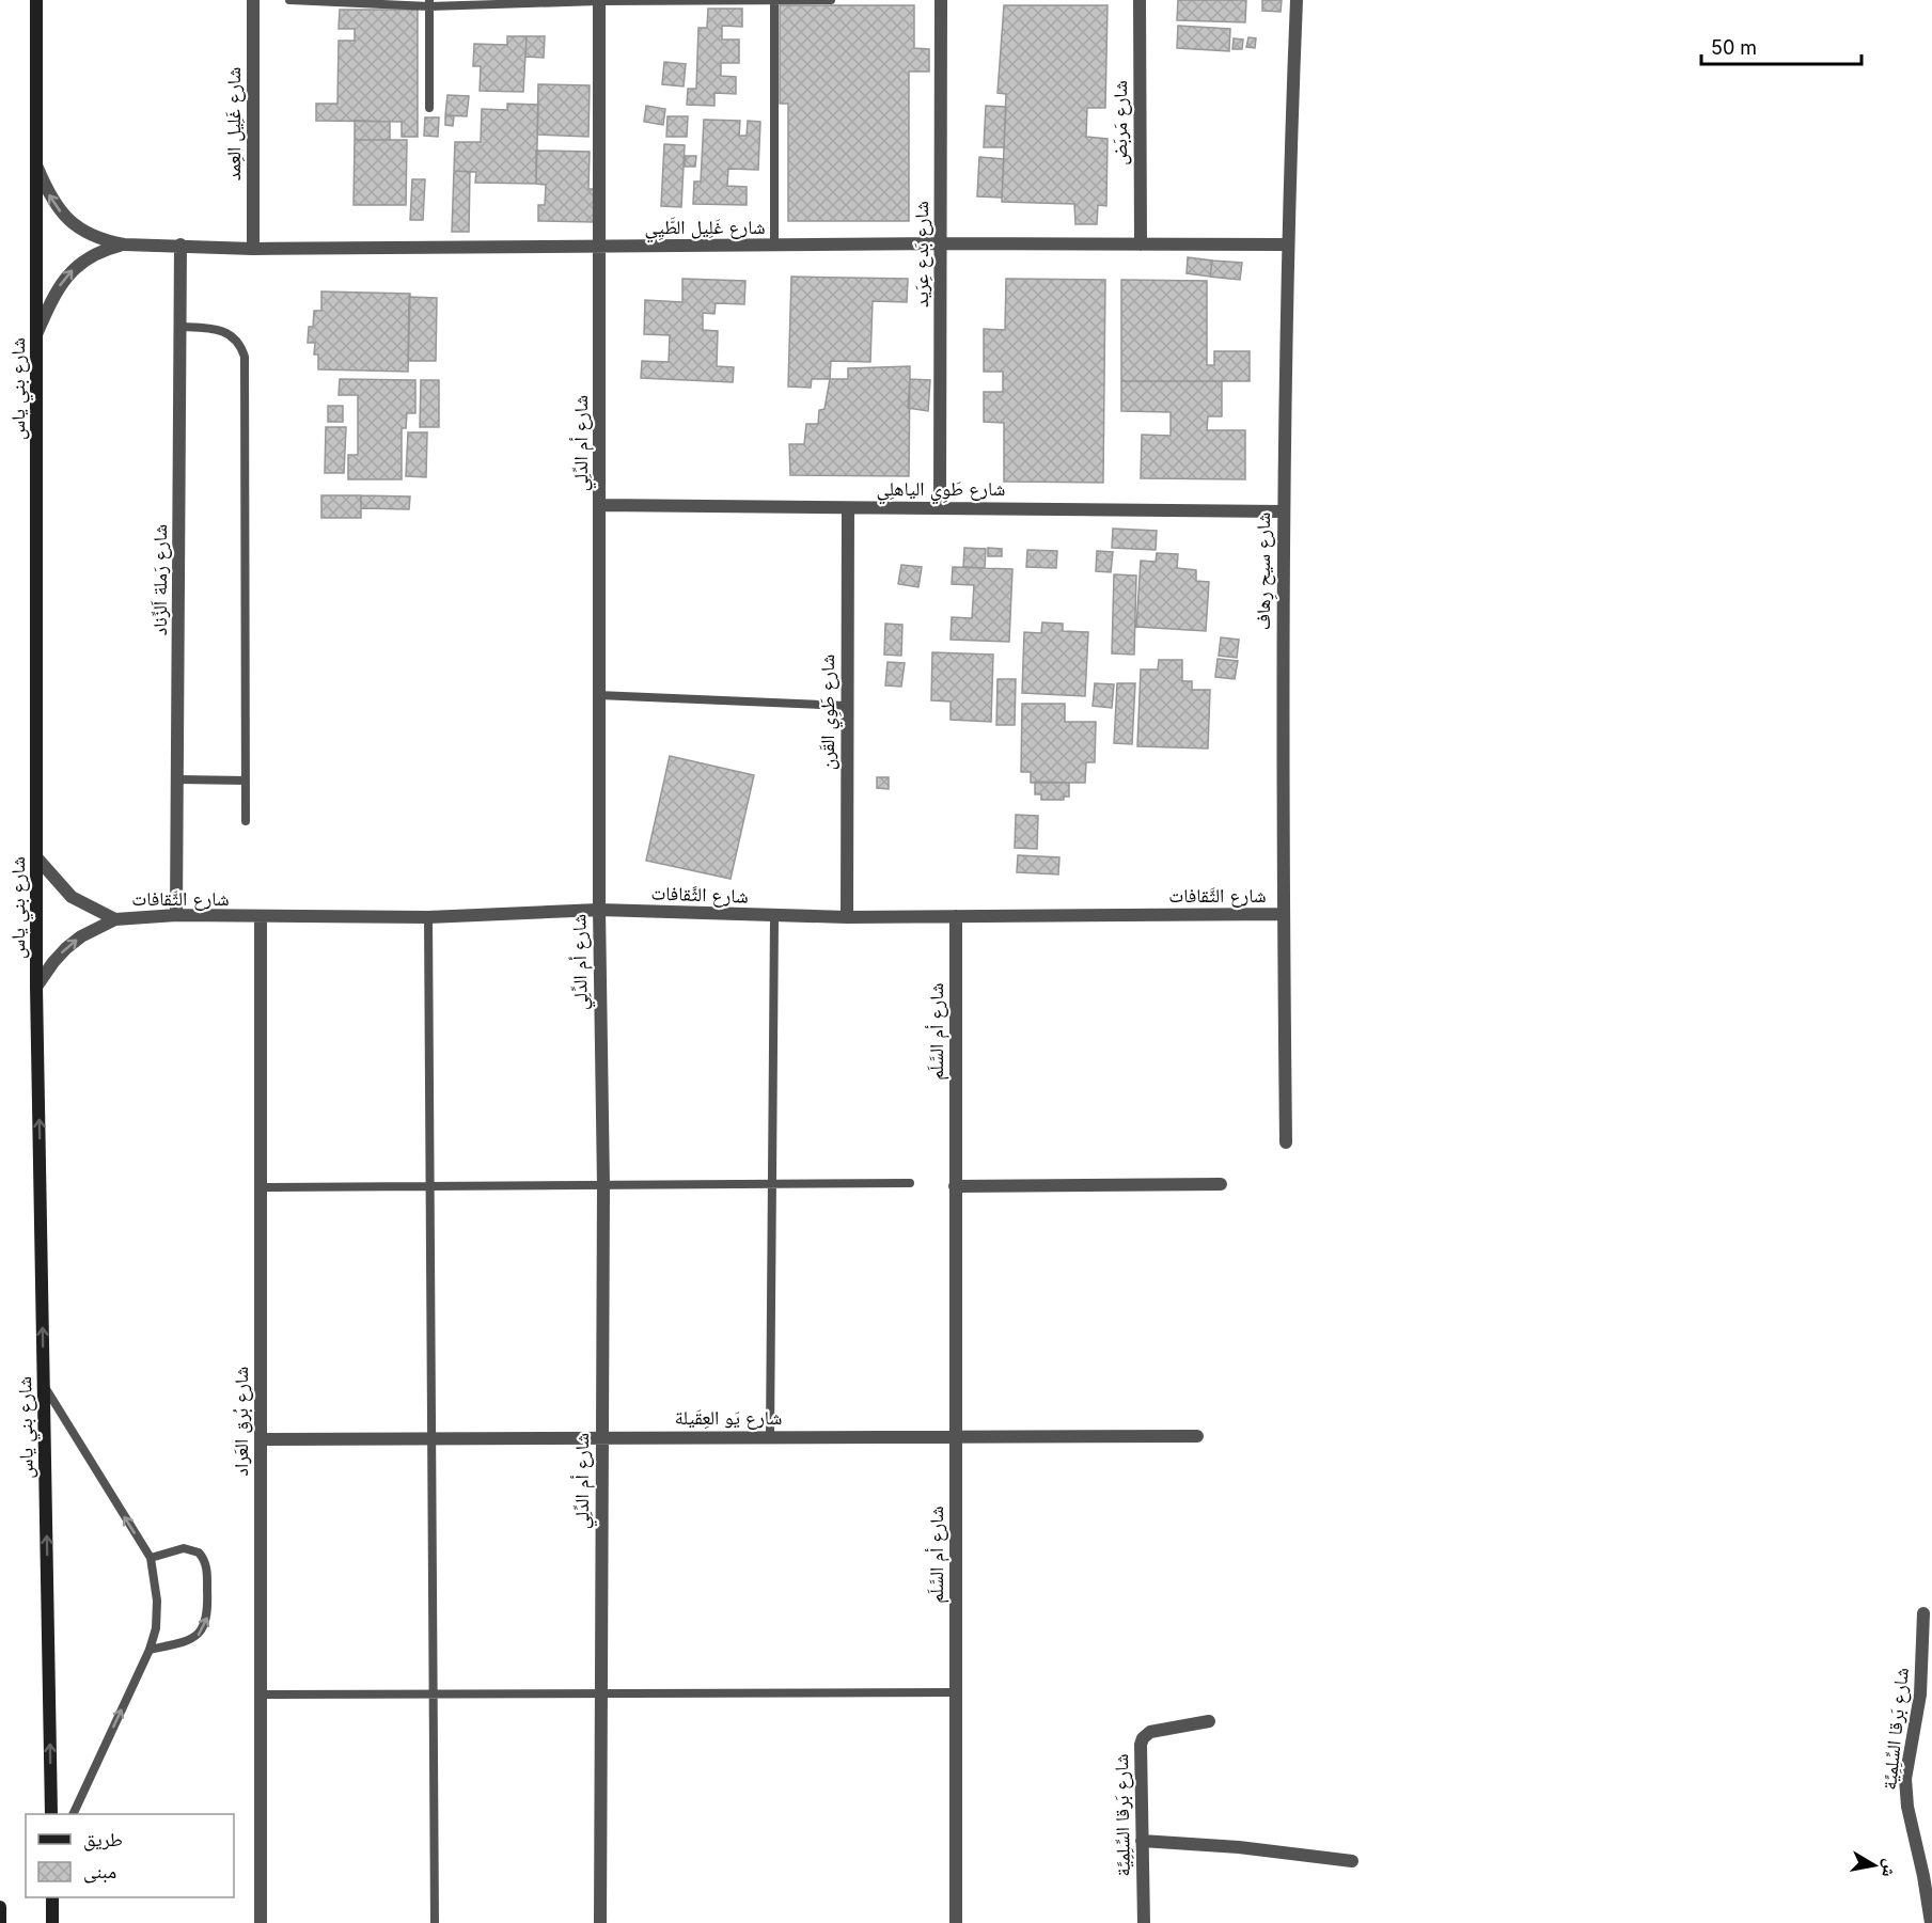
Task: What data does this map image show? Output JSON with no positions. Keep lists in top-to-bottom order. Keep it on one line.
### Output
{"streets":{"main road":["شارع بني ياس"],"street":["شارع مَربَض","شارع غَلِيل العِمد","شارع غَلِيل الطَّيِي","شارع بَدع عِرَيد","شارع أم الدِّلِي","شارع طَوِي الياهلِي","شارع سيح رِهاف","شارع رَملة اَلزِّناد","شارع طَوِي القَرن","شارع الثَّقافات","شارع أم السَّلَم","شارع يَو العِقَيلة","شارع بُرق العَراد","شارع بَرقا السِّلِمِيَّة"]},"crossings":[["شارع مَربَض","شارع غَلِيل الطَّيِي"],["شارع غَلِيل العِمد","شارع غَلِيل الطَّيِي"],["شارع غَلِيل الطَّيِي","شارع بَدع عِرَيد"],["شارع غَلِيل الطَّيِي","شارع بني ياس"],["شارع غَلِيل الطَّيِي","شارع أم الدِّلِي"],["شارع غَلِيل الطَّيِي","شارع سيح رِهاف"],["شارع غَلِيل الطَّيِي","شارع رَملة اَلزِّناد"],["شارع بَدع عِرَيد","شارع طَوِي الياهلِي"],["شارع بني ياس","شارع الثَّقافات"],["شارع أم الدِّلِي","شارع طَوِي الياهلِي"],["شارع أم الدِّلِي","شارع الثَّقافات"],["شارع أم الدِّلِي","شارع يَو العِقَيلة"],["شارع طَوِي الياهلِي","شارع سيح رِهاف"],["شارع طَوِي الياهلِي","شارع طَوِي القَرن"],["شارع سيح رِهاف","شارع الثَّقافات"],["شارع رَملة اَلزِّناد","شارع الثَّقافات"],["شارع طَوِي القَرن","شارع الثَّقافات"],["شارع الثَّقافات","شارع أم السَّلَم"],["شارع الثَّقافات","شارع بُرق العَراد"],["شارع أم السَّلَم","شارع يَو العِقَيلة"],["شارع يَو العِقَيلة","شارع بُرق العَراد"]],"one_way":["شارع بني ياس"],"legend":["طريق","مبنى"],"scale_bar":"50 m","north":"right"}
